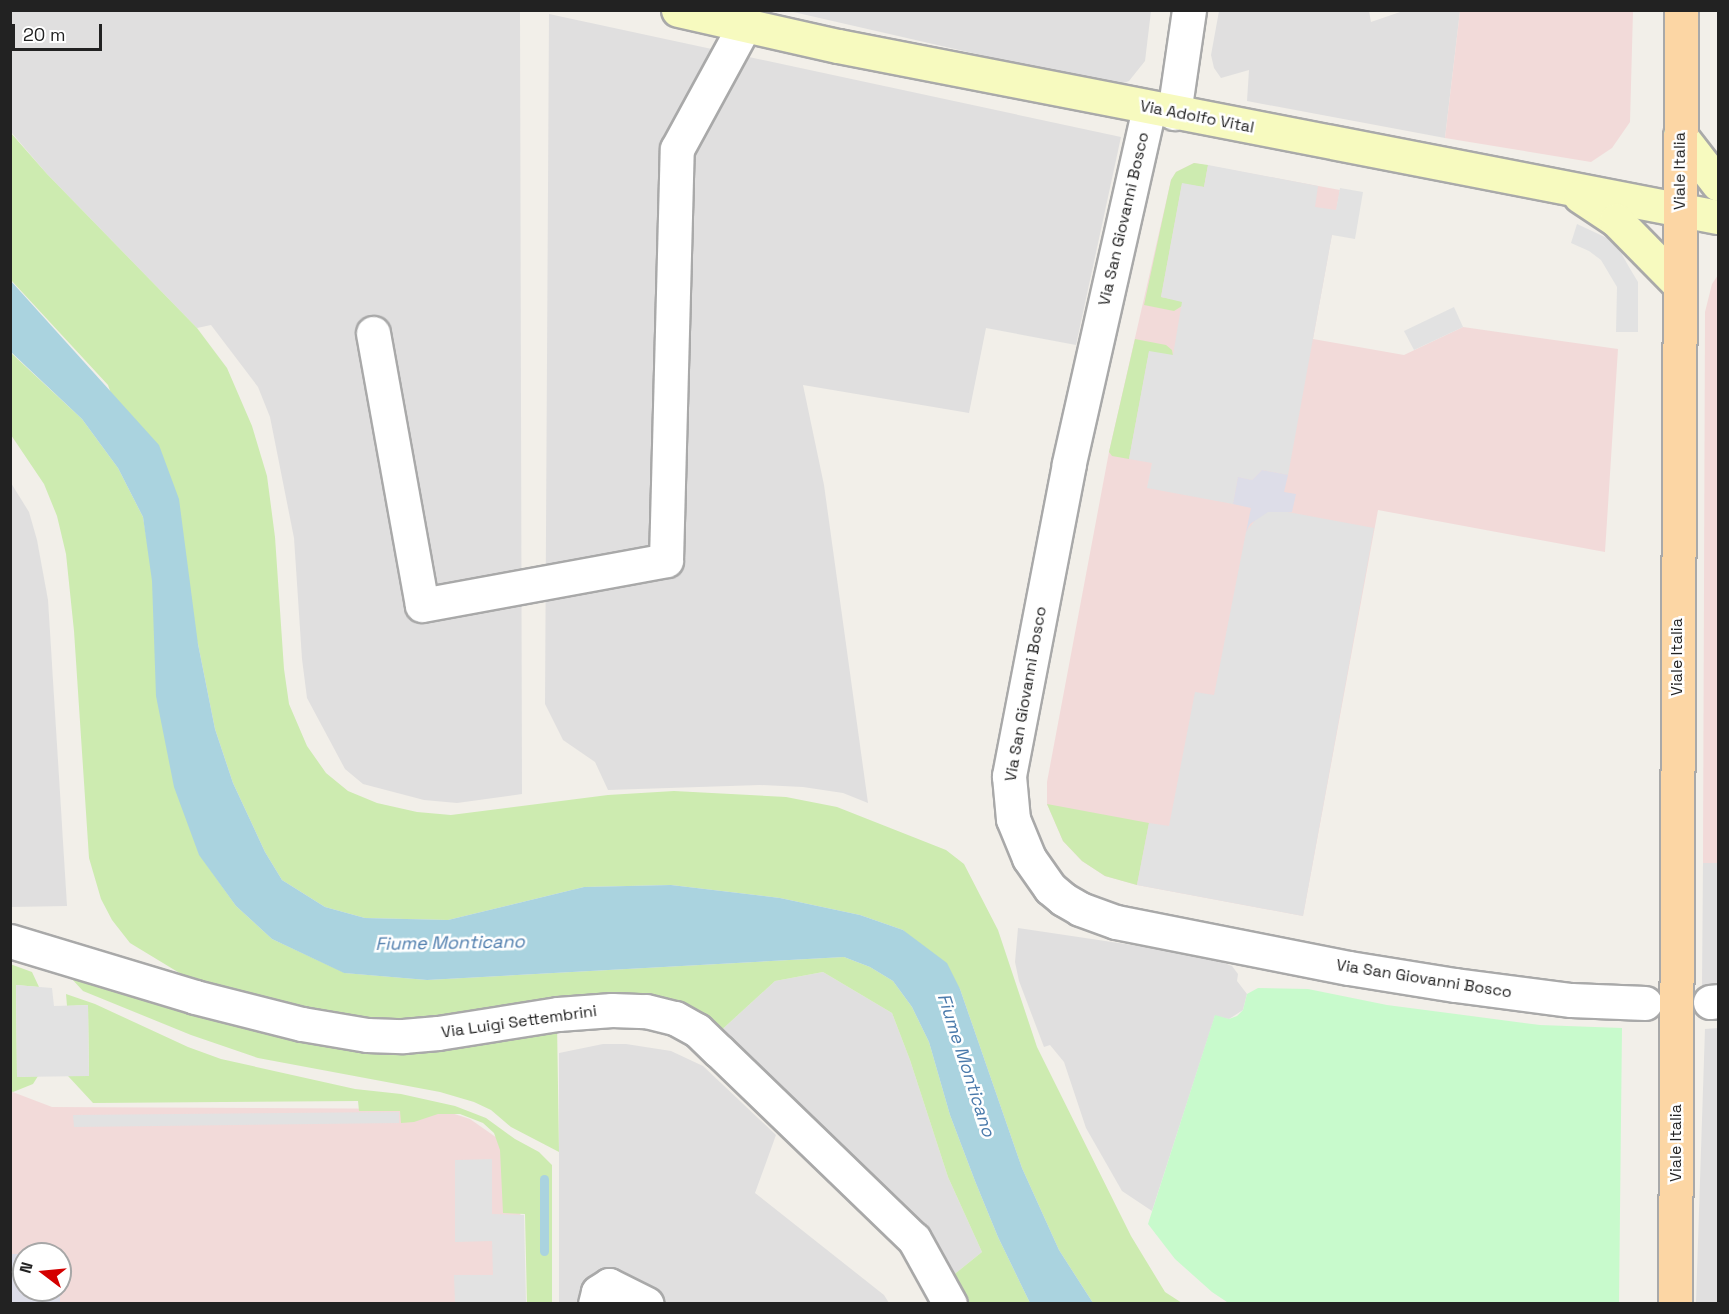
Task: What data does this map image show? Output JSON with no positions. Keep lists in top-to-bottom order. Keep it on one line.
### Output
{"streets":{"main road":["Viale Italia"],"street":["Via Adolfo Vital","Via San Giovanni Bosco","Via Luigi Settembrini"]},"crossings":[["Via Adolfo Vital","Viale Italia"],["Via Adolfo Vital","Via San Giovanni Bosco"]],"water":["Fiume Monticano"],"scale_bar":"20 m","north":"left"}
